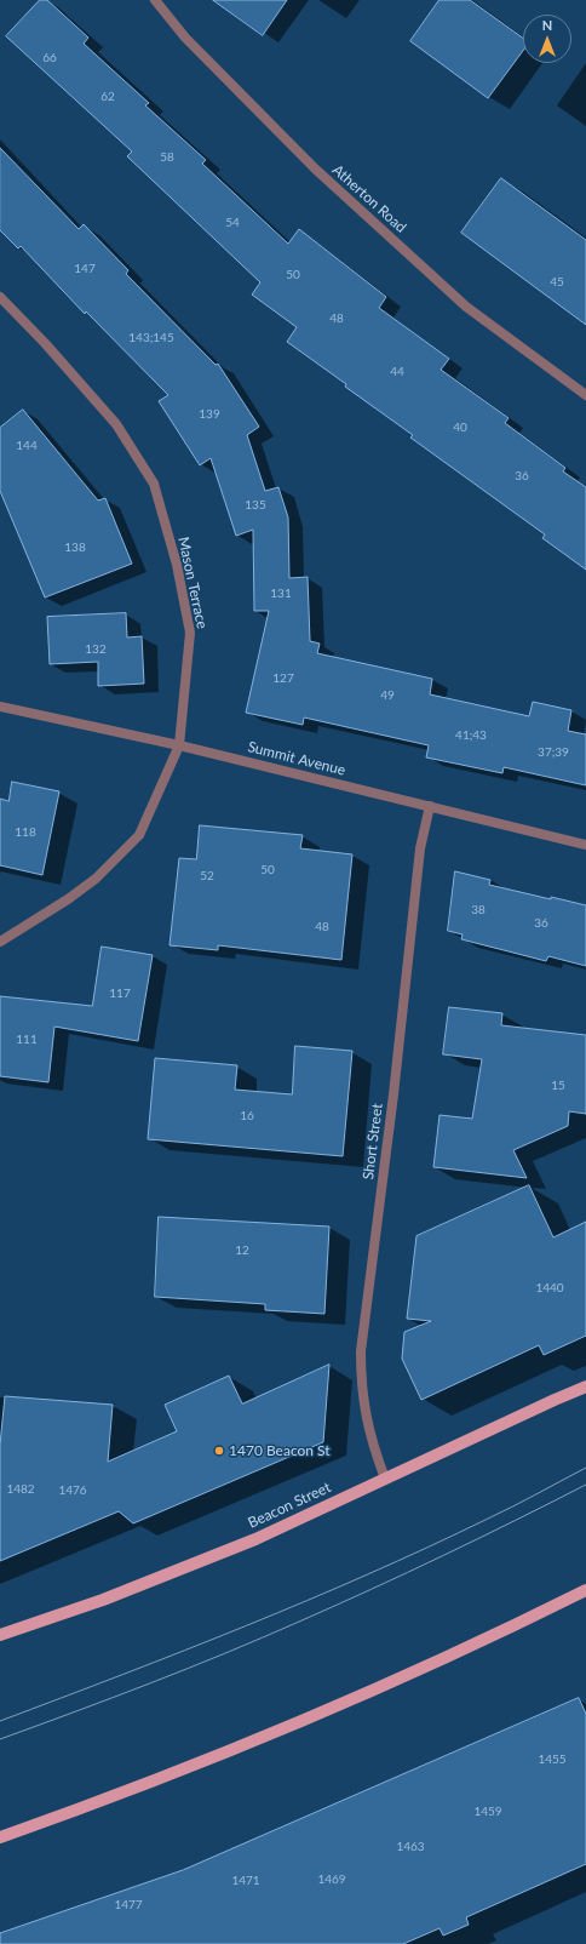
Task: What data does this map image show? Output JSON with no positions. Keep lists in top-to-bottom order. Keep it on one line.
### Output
{"streets":{"main road":["Beacon Street"],"street":["Atherton Road","Mason Terrace","Summit Avenue","Short Street"]},"crossings":[["Mason Terrace","Summit Avenue"],["Summit Avenue","Short Street"],["Short Street","Beacon Street"]],"places":["1470 Beacon St"],"house_numbers":["66","62","58","54","147","50","45","48","143;145","44","139","40","144","36","135","138","131","132","127","49","41;43","37;39","118","50","52","38","36","48","117","111","15","16","12","1440","1482","1476","1455","1459","1463","1469","1471","1477"],"north":"top"}
